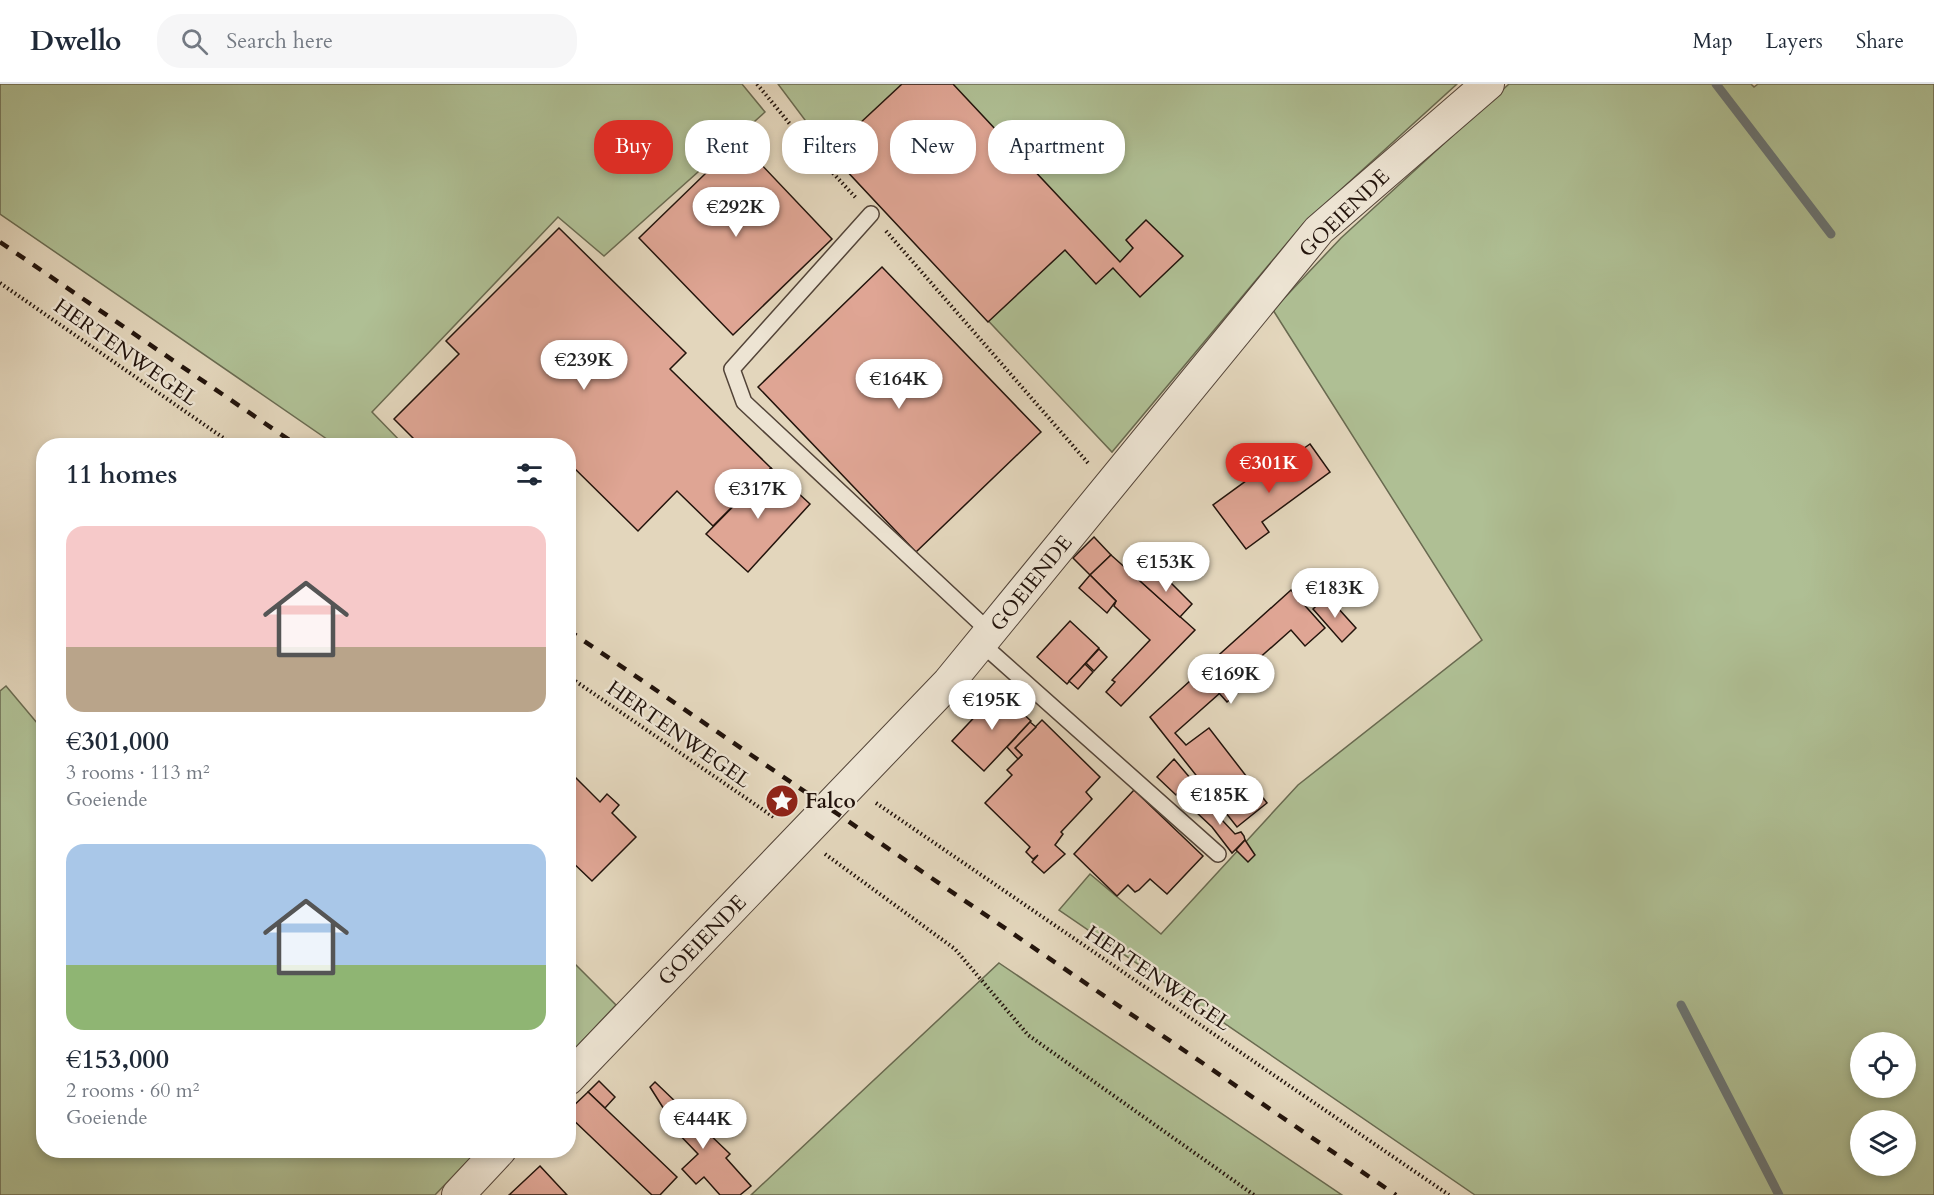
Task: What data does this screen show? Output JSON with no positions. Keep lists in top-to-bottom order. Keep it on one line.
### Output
{"streets":{"street":["GOEIENDE"],"path":["HERTENWEGEL"]},"crossings":[["GOEIENDE","HERTENWEGEL"]],"places":{"place":["Falco"]},"page":{"header":"Dwello","search":"Search here","nav":["Map","Layers","Share"],"chip":["Buy","Rent","Filters","New","Apartment"],"price":["€292K","€239K","€164K","€301K","€317K","€153K","€183K","€169K","€195K","€185K","€444K"],"heading":"11 homes","list":[{"name":"€301,000","note":"3 rooms · 113 m² · Goeiende"},{"name":"€153,000","note":"2 rooms · 60 m² · Goeiende"}]}}
